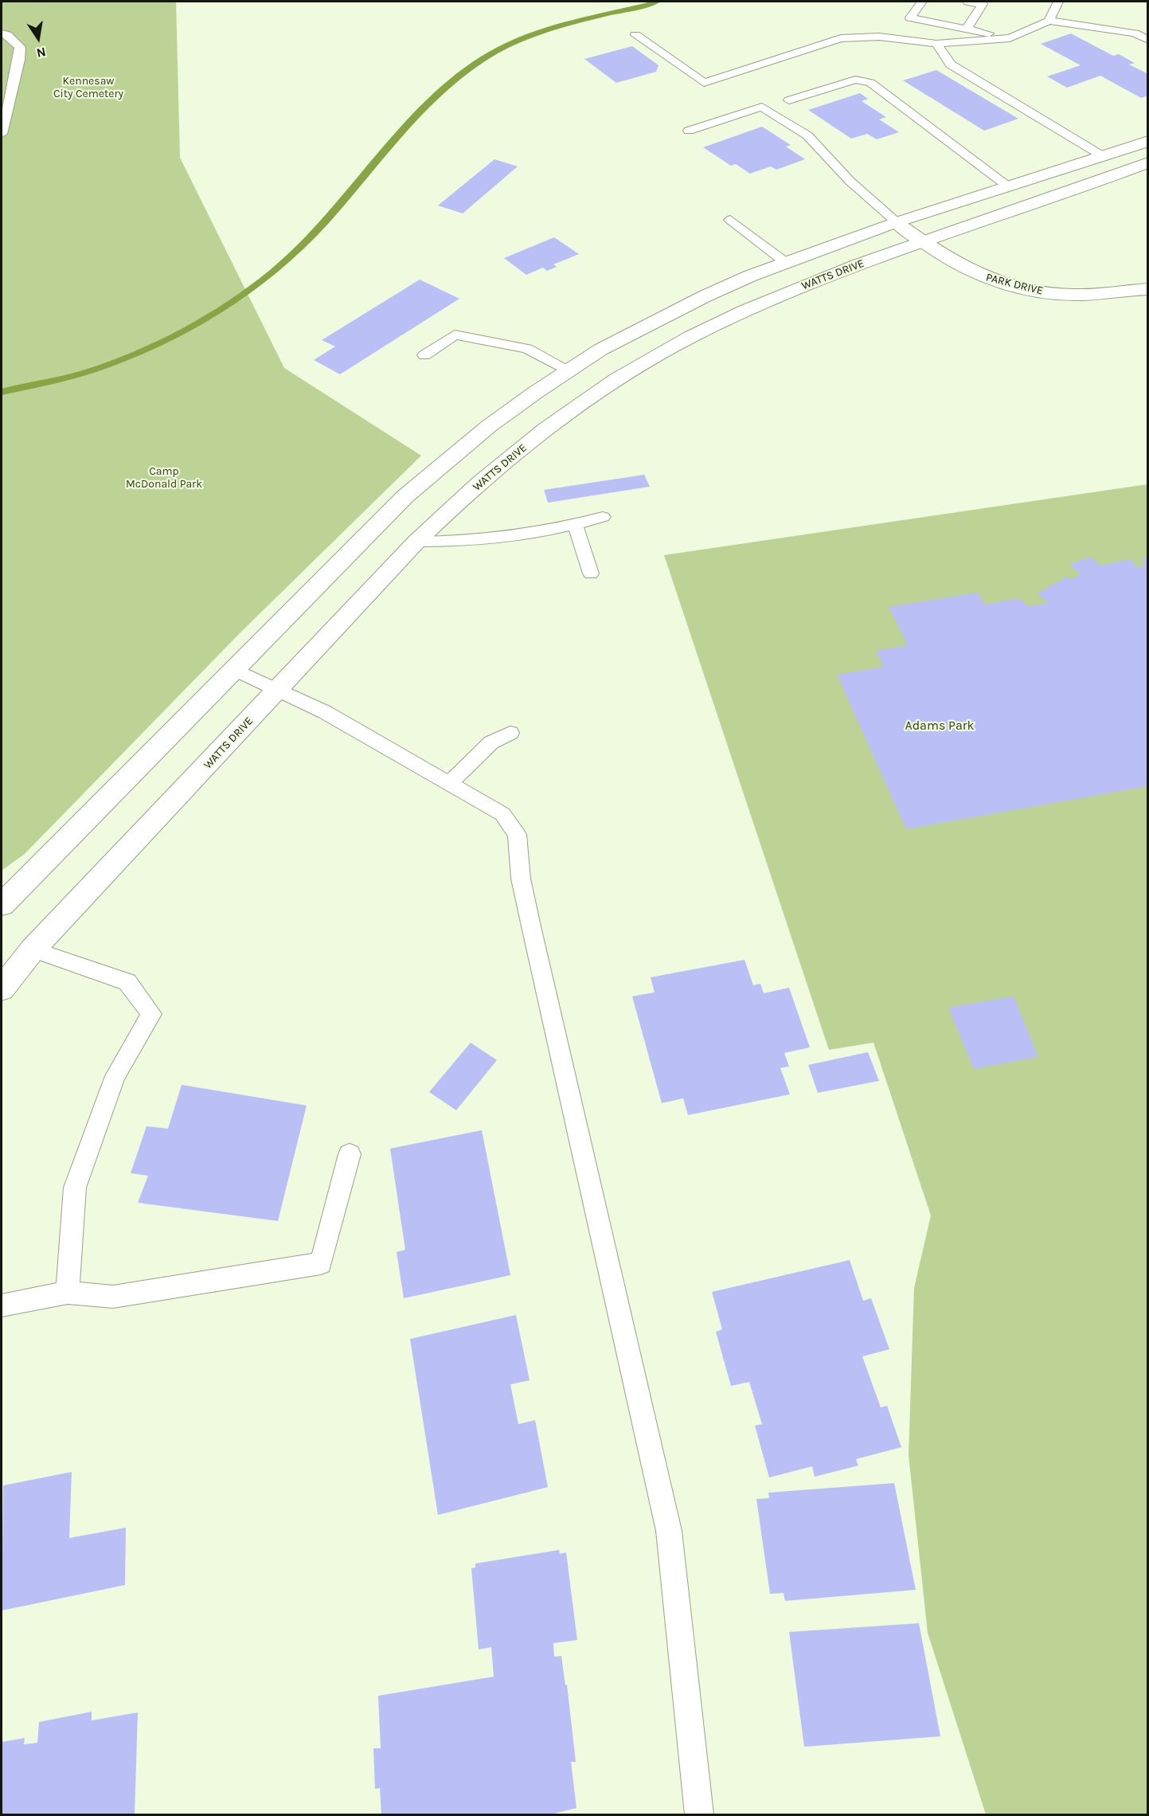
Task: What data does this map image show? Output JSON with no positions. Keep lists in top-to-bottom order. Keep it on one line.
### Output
{"streets":{"main road":["WATTS DRIVE","PARK DRIVE"]},"crossings":[["WATTS DRIVE","PARK DRIVE"]],"parks":["Kennesaw City Cemetery","Camp McDonald Park","Adams Park"],"north":"bottom"}
